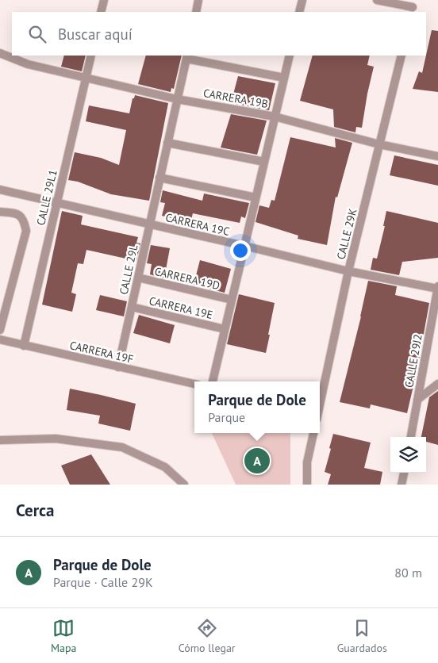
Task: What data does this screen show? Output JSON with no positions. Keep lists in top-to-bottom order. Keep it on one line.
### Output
{"streets":{"street":["CARRERA 19B","CALLE 29L1","CARRERA 19C","CALLE 29K","CALLE 29L","CARRERA 19D","CARRERA 19E","CARRERA 19F","CALLE 29J2"]},"crossings":[["CARRERA 19B","CALLE 29L1"],["CARRERA 19B","CALLE 29K"],["CARRERA 19B","CALLE 29L"],["CALLE 29L1","CARRERA 19C"],["CALLE 29L1","CARRERA 19F"],["CARRERA 19C","CALLE 29K"],["CARRERA 19C","CALLE 29L"],["CARRERA 19C","CALLE 29J2"],["CALLE 29L","CARRERA 19D"],["CALLE 29L","CARRERA 19E"],["CALLE 29L","CARRERA 19F"]],"page":{"search":"Buscar aquí","popup":["Parque de Dole","Parque"],"pins":"A","heading":"Cerca","list":[{"mark":"A","name":"Parque de Dole","note":"Parque · Calle 29K","value":"80 m"}],"nav":["Mapa","Cómo llegar","Guardados"]}}
